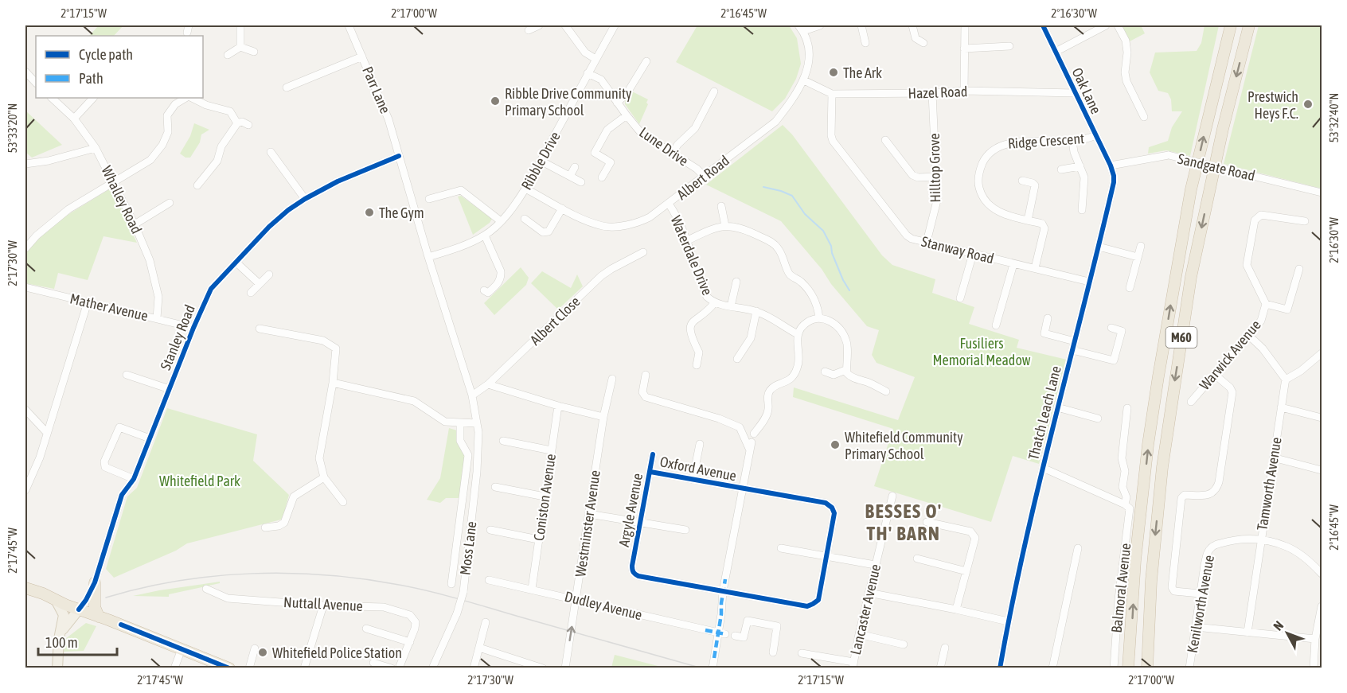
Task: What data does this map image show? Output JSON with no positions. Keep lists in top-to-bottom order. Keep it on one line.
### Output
{"streets":{"highway":["M60"],"street":["Parr Lane","Oak Lane","Hazel Road","Ridge Crescent","Lune Drive","Ribble Drive","Sandgate Road","Hilltop Grove","Albert Road","Whalley Road","Stanway Road","Waterdale Drive","Mather Avenue","Albert Close","Stanley Road","Warwick Avenue","Thatch Leach Lane","Oxford Avenue","Tamworth Avenue","Coniston Avenue","Argyle Avenue","Westminster Avenue","Moss Lane","Balmoral Avenue","Nuttall Avenue","Kenilworth Avenue","Dudley Avenue","Lancaster Avenue"]},"crossings":[["Parr Lane","Ribble Drive"],["Parr Lane","Stanley Road"],["Parr Lane","Moss Lane"],["Oak Lane","Hazel Road"],["Oak Lane","Ridge Crescent"],["Oak Lane","Sandgate Road"],["Oak Lane","Thatch Leach Lane"],["Hazel Road","Hilltop Grove"],["Hazel Road","Albert Road"],["Hazel Road","Stanway Road"],["Ridge Crescent","Stanway Road"],["Lune Drive","Ribble Drive"],["Lune Drive","Albert Road"],["Ribble Drive","Albert Road"],["Ribble Drive","Moss Lane"],["Sandgate Road","Thatch Leach Lane"],["Hilltop Grove","Stanway Road"],["Albert Road","Waterdale Drive"],["Whalley Road","Mather Avenue"],["Stanway Road","Thatch Leach Lane"],["Mather Avenue","Stanley Road"],["Albert Close","Moss Lane"],["Oxford Avenue","Argyle Avenue"],["Tamworth Avenue","Kenilworth Avenue"],["Coniston Avenue","Dudley Avenue"],["Westminster Avenue","Dudley Avenue"]],"districts":["BESSES O' TH' BARN"],"parks":["Fusiliers Memorial Meadow","Whitefield Park"],"places":["The Ark","Ribble Drive Community Primary School","Prestwich Heys F.C.","The Gym","Whitefield Community Primary School","Whitefield Police Station"],"legend":["Cycle path","Path"],"scale_bar":"100 m","north":"top left","coordinates":["2°17'15\"W","2°17'00\"W","2°16'45\"W","2°16'30\"W","53°32'40\"N","53°33'20\"N","2°17'30\"W","2°17'45\"W"]}
